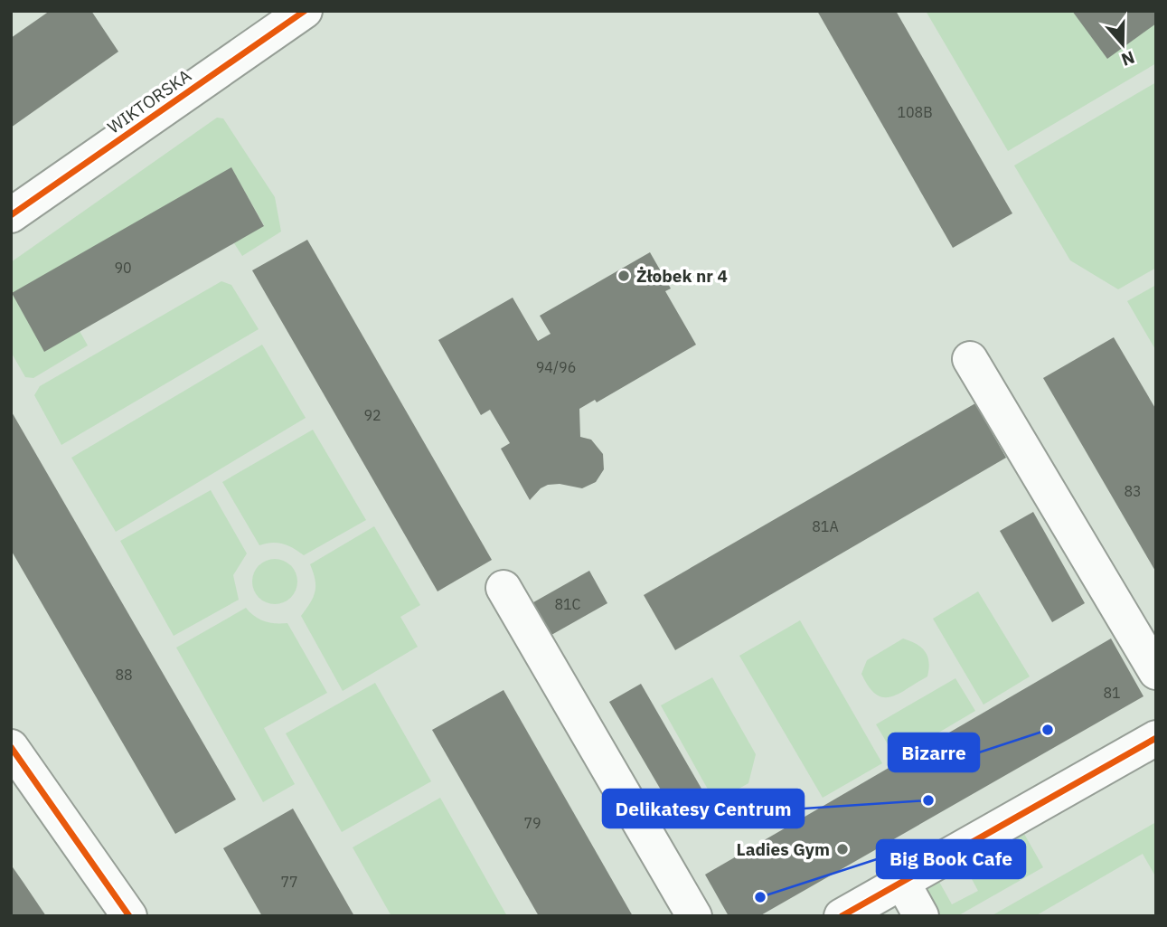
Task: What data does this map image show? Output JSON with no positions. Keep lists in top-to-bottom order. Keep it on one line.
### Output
{"streets":{"street":["WIKTORSKA"]},"places":["Żłobek nr 4","Bizarre","Delikatesy Centrum","Ladies Gym","Big Book Cafe"],"house_numbers":["108B","90","94/96","92","83","81A","81C","88","81","79","77"],"north":"bottom"}
